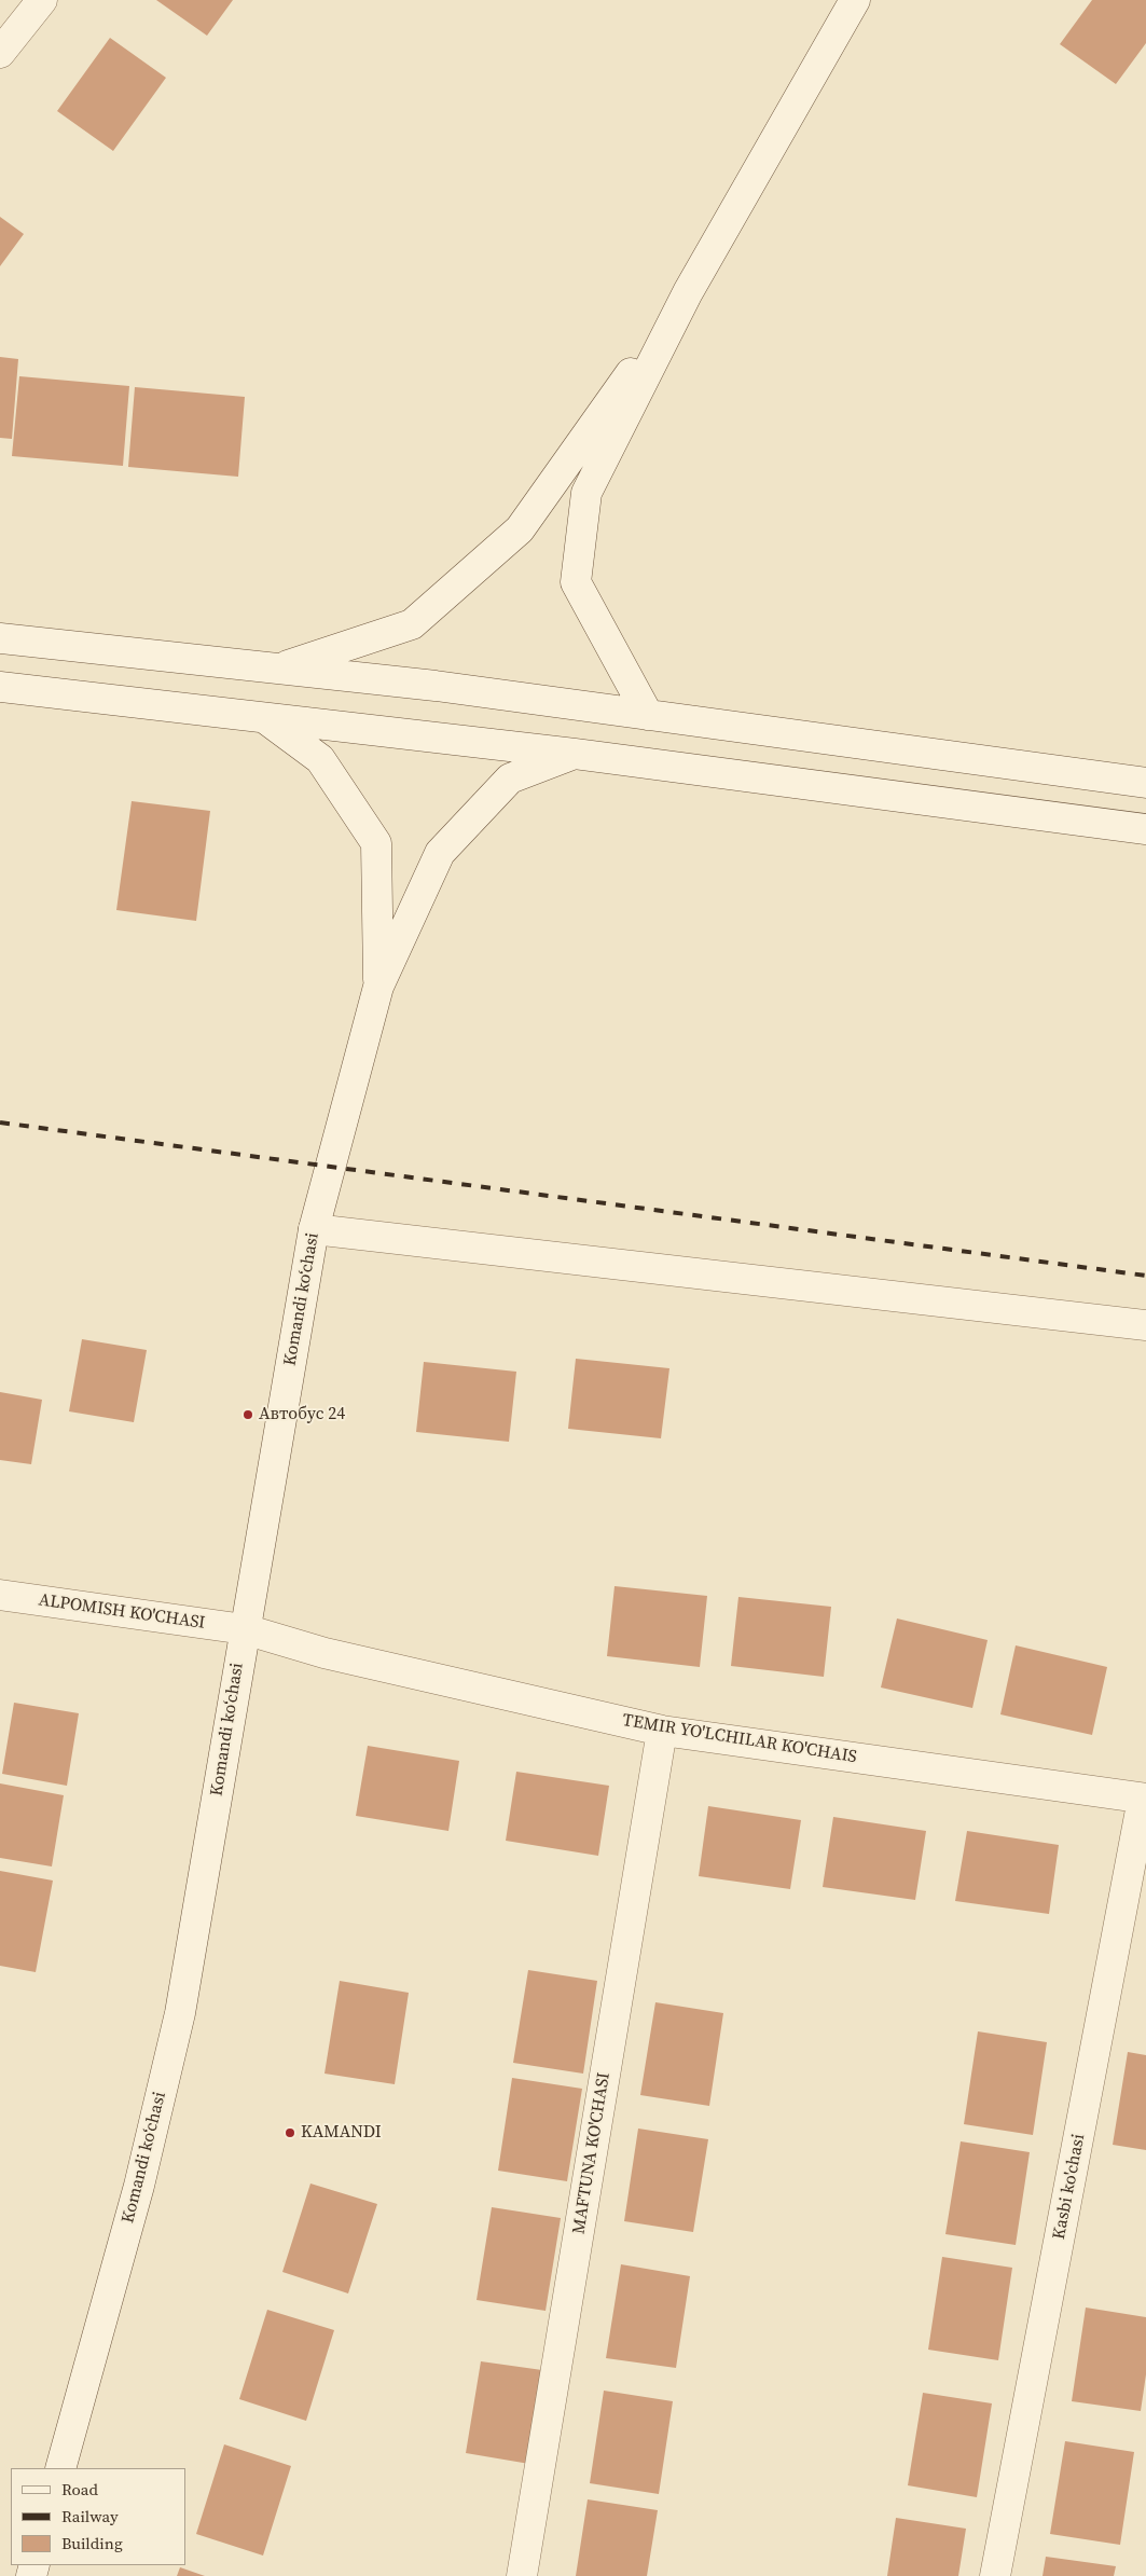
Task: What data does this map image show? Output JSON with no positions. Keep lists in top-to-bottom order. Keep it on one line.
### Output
{"streets":{"main road":["Komandi ko‘chasi","ALPOMISH KO'CHASI","TEMIR YO'LCHILAR KO'CHAIS","MAFTUNA KO'CHASI","Kasbi ko'chasi"]},"crossings":[["Komandi ko‘chasi","ALPOMISH KO'CHASI"],["Komandi ko‘chasi","TEMIR YO'LCHILAR KO'CHAIS"],["ALPOMISH KO'CHASI","TEMIR YO'LCHILAR KO'CHAIS"],["TEMIR YO'LCHILAR KO'CHAIS","MAFTUNA KO'CHASI"],["TEMIR YO'LCHILAR KO'CHAIS","Kasbi ko'chasi"]],"places":["Автобус 24","KAMANDI"],"legend":["Road","Railway","Building"]}
